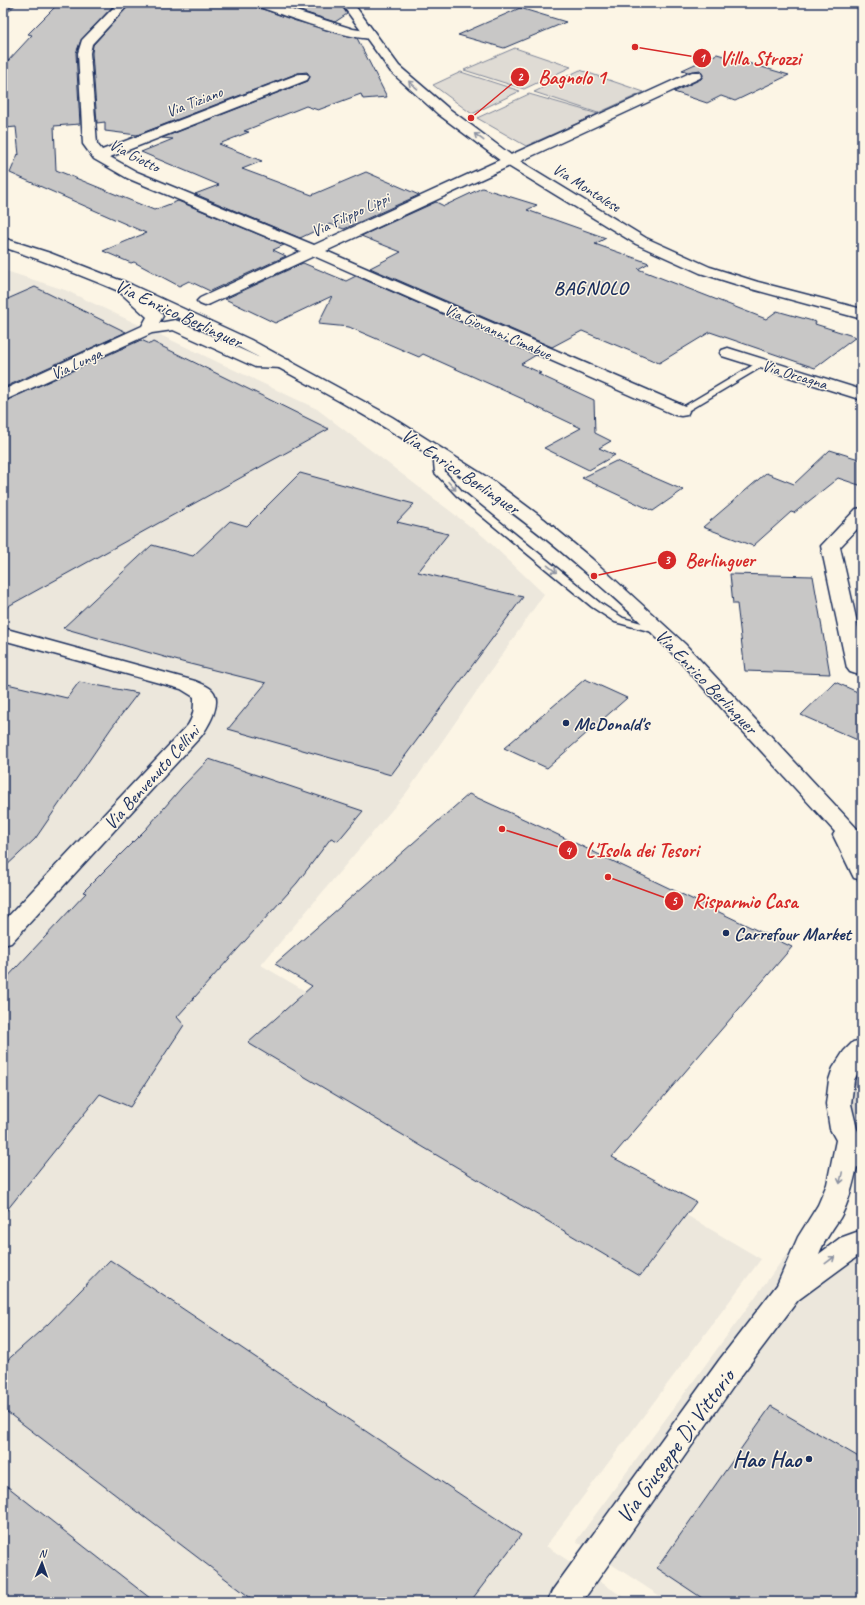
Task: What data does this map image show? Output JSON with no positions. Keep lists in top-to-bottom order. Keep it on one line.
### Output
{"streets":{"street":["Via Tiziano","Via Giotto","Via Montalese","Via Filippo Lippi","Via Enrico Berlinguer","Via Giovanni Cimabue","Via Lunga","Via Orcagna","Via Benvenuto Cellini","Via Giuseppe Di Vittorio"]},"crossings":[["Via Tiziano","Via Giotto"],["Via Giotto","Via Filippo Lippi"],["Via Giotto","Via Giovanni Cimabue"],["Via Montalese","Via Filippo Lippi"],["Via Filippo Lippi","Via Giovanni Cimabue"],["Via Enrico Berlinguer","Via Lunga"]],"districts":["BAGNOLO"],"places":["Villa Strozzi","Bagnolo 1","Berlinguer","McDonald's","L'Isola dei Tesori","Risparmio Casa","Carrefour Market","Hao Hao"],"north":"top"}
